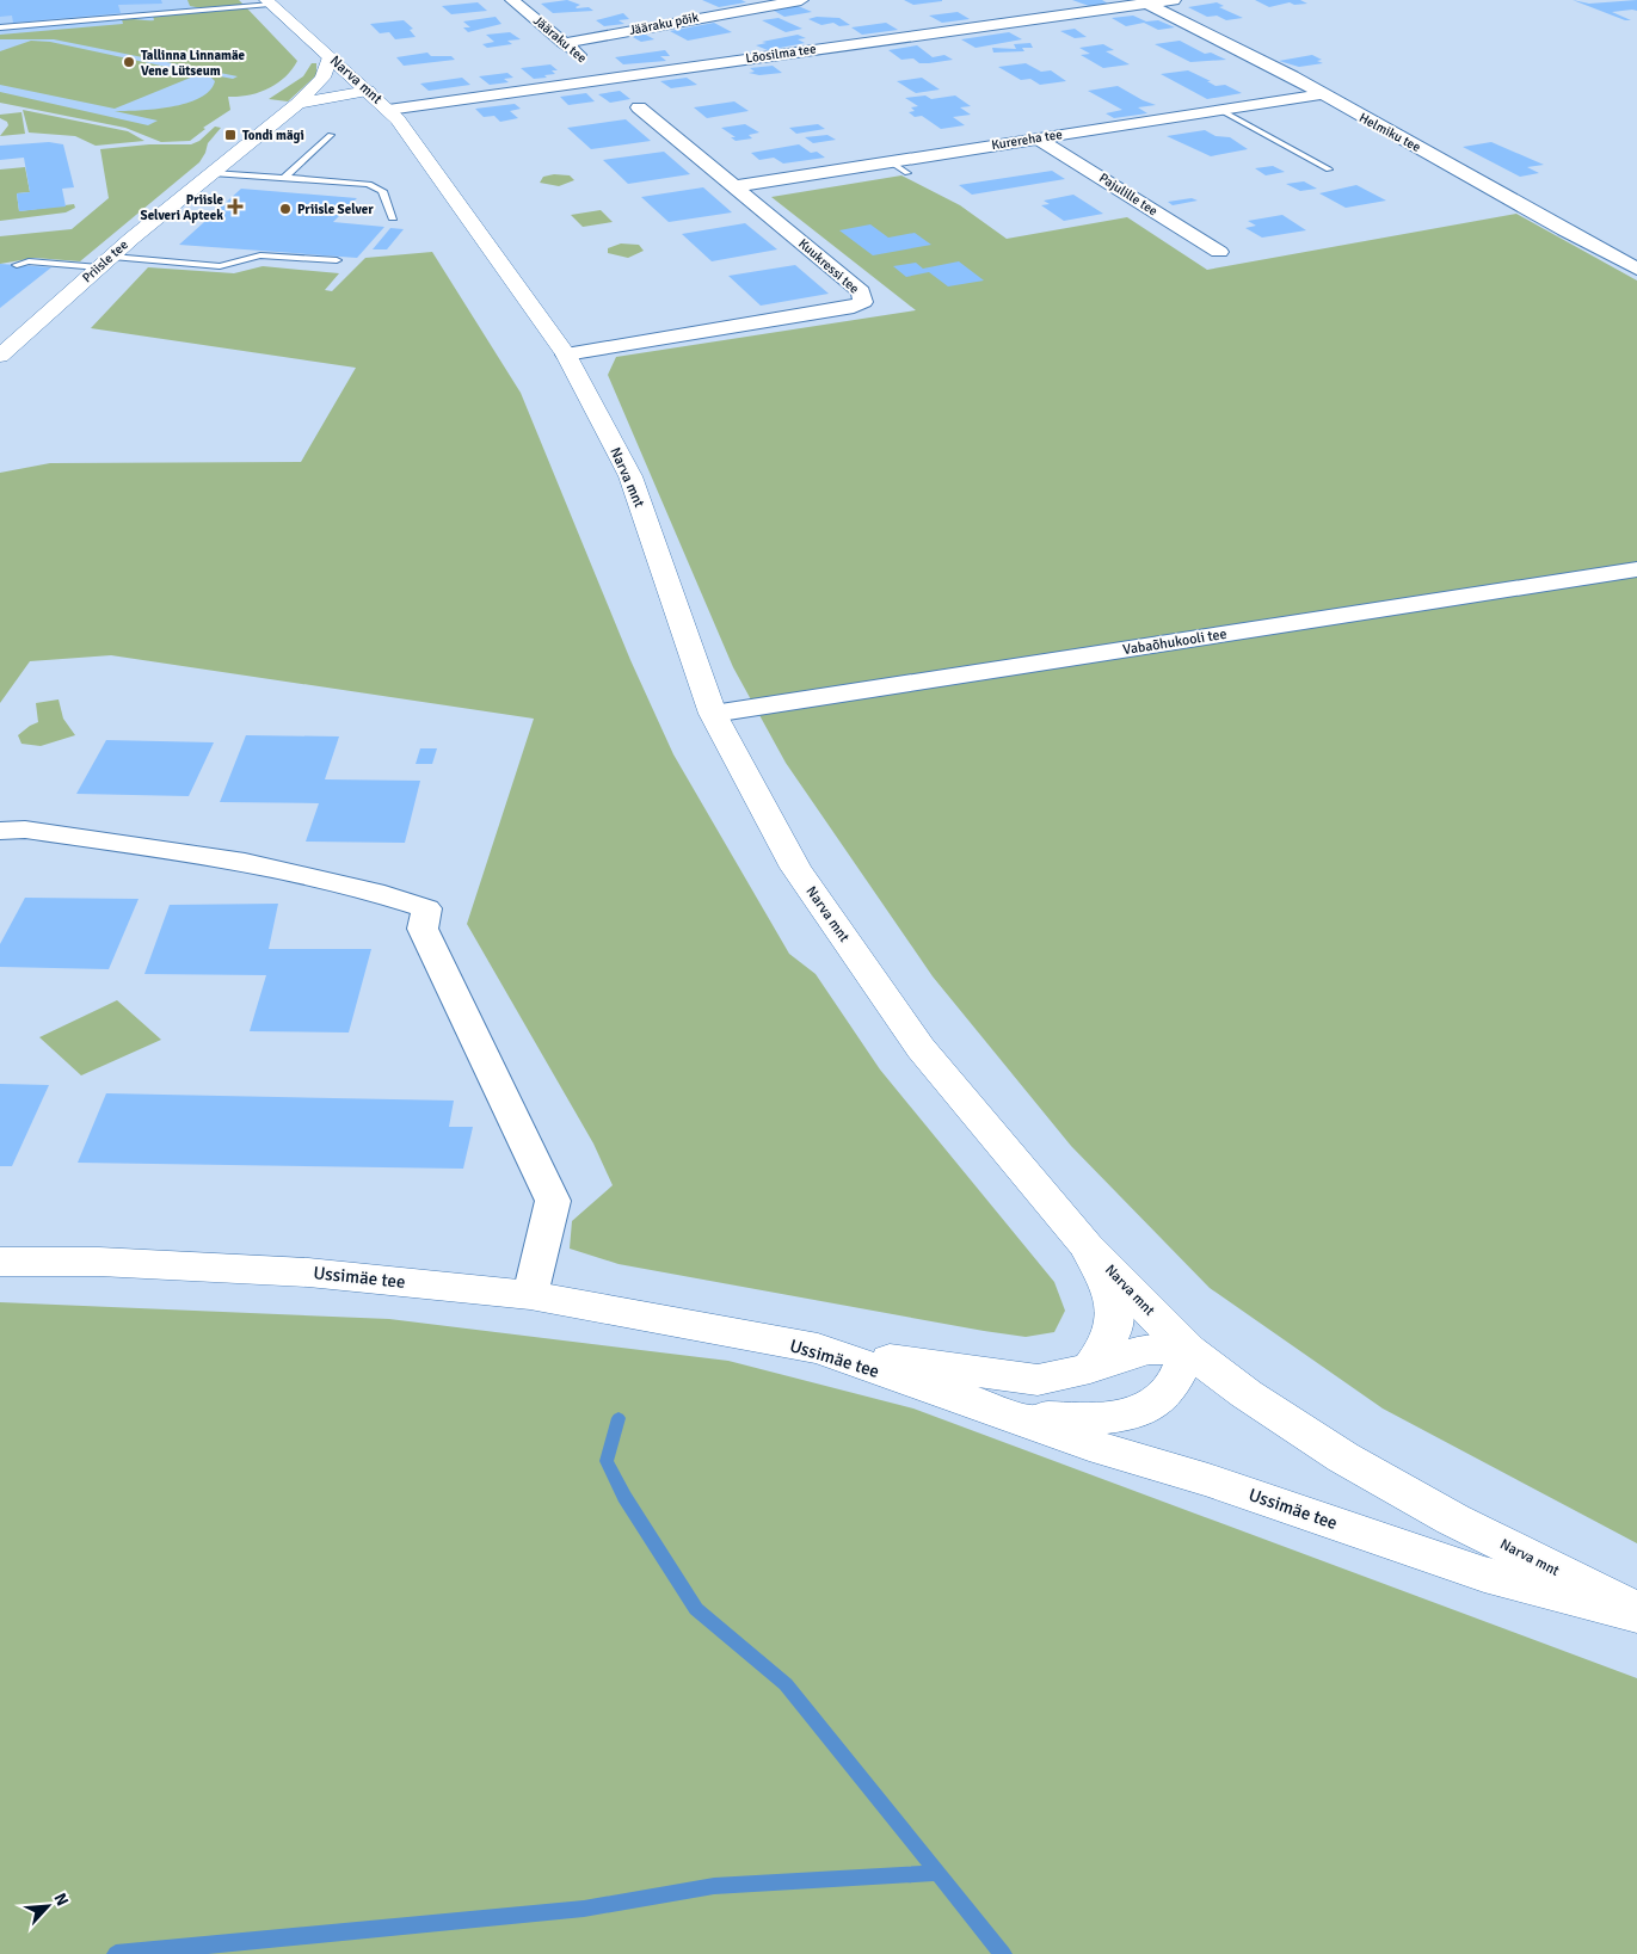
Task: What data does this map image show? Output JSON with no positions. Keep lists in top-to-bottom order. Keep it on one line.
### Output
{"streets":{"main road":["Narva mnt","Priisle tee","Ussimäe tee"],"street":["Jääraku põik","Jääraku tee","Lõosilma tee","Helmiku tee","Kurereha tee","Pajulille tee","Kuukressi tee","Vabaõhukooli tee"]},"crossings":[["Jääraku põik","Jääraku tee"],["Jääraku tee","Lõosilma tee"],["Lõosilma tee","Narva mnt"],["Lõosilma tee","Helmiku tee"],["Narva mnt","Priisle tee"],["Narva mnt","Kuukressi tee"],["Narva mnt","Vabaõhukooli tee"],["Narva mnt","Ussimäe tee"],["Helmiku tee","Kurereha tee"],["Kurereha tee","Pajulille tee"],["Kurereha tee","Kuukressi tee"]],"places":{"other":["Tallinna Linnamäe Vene Lütseum","Priisle Selver"],"transit":["Tondi mägi"],"health":["Priisle Selveri Apteek"]},"north":"top right"}
